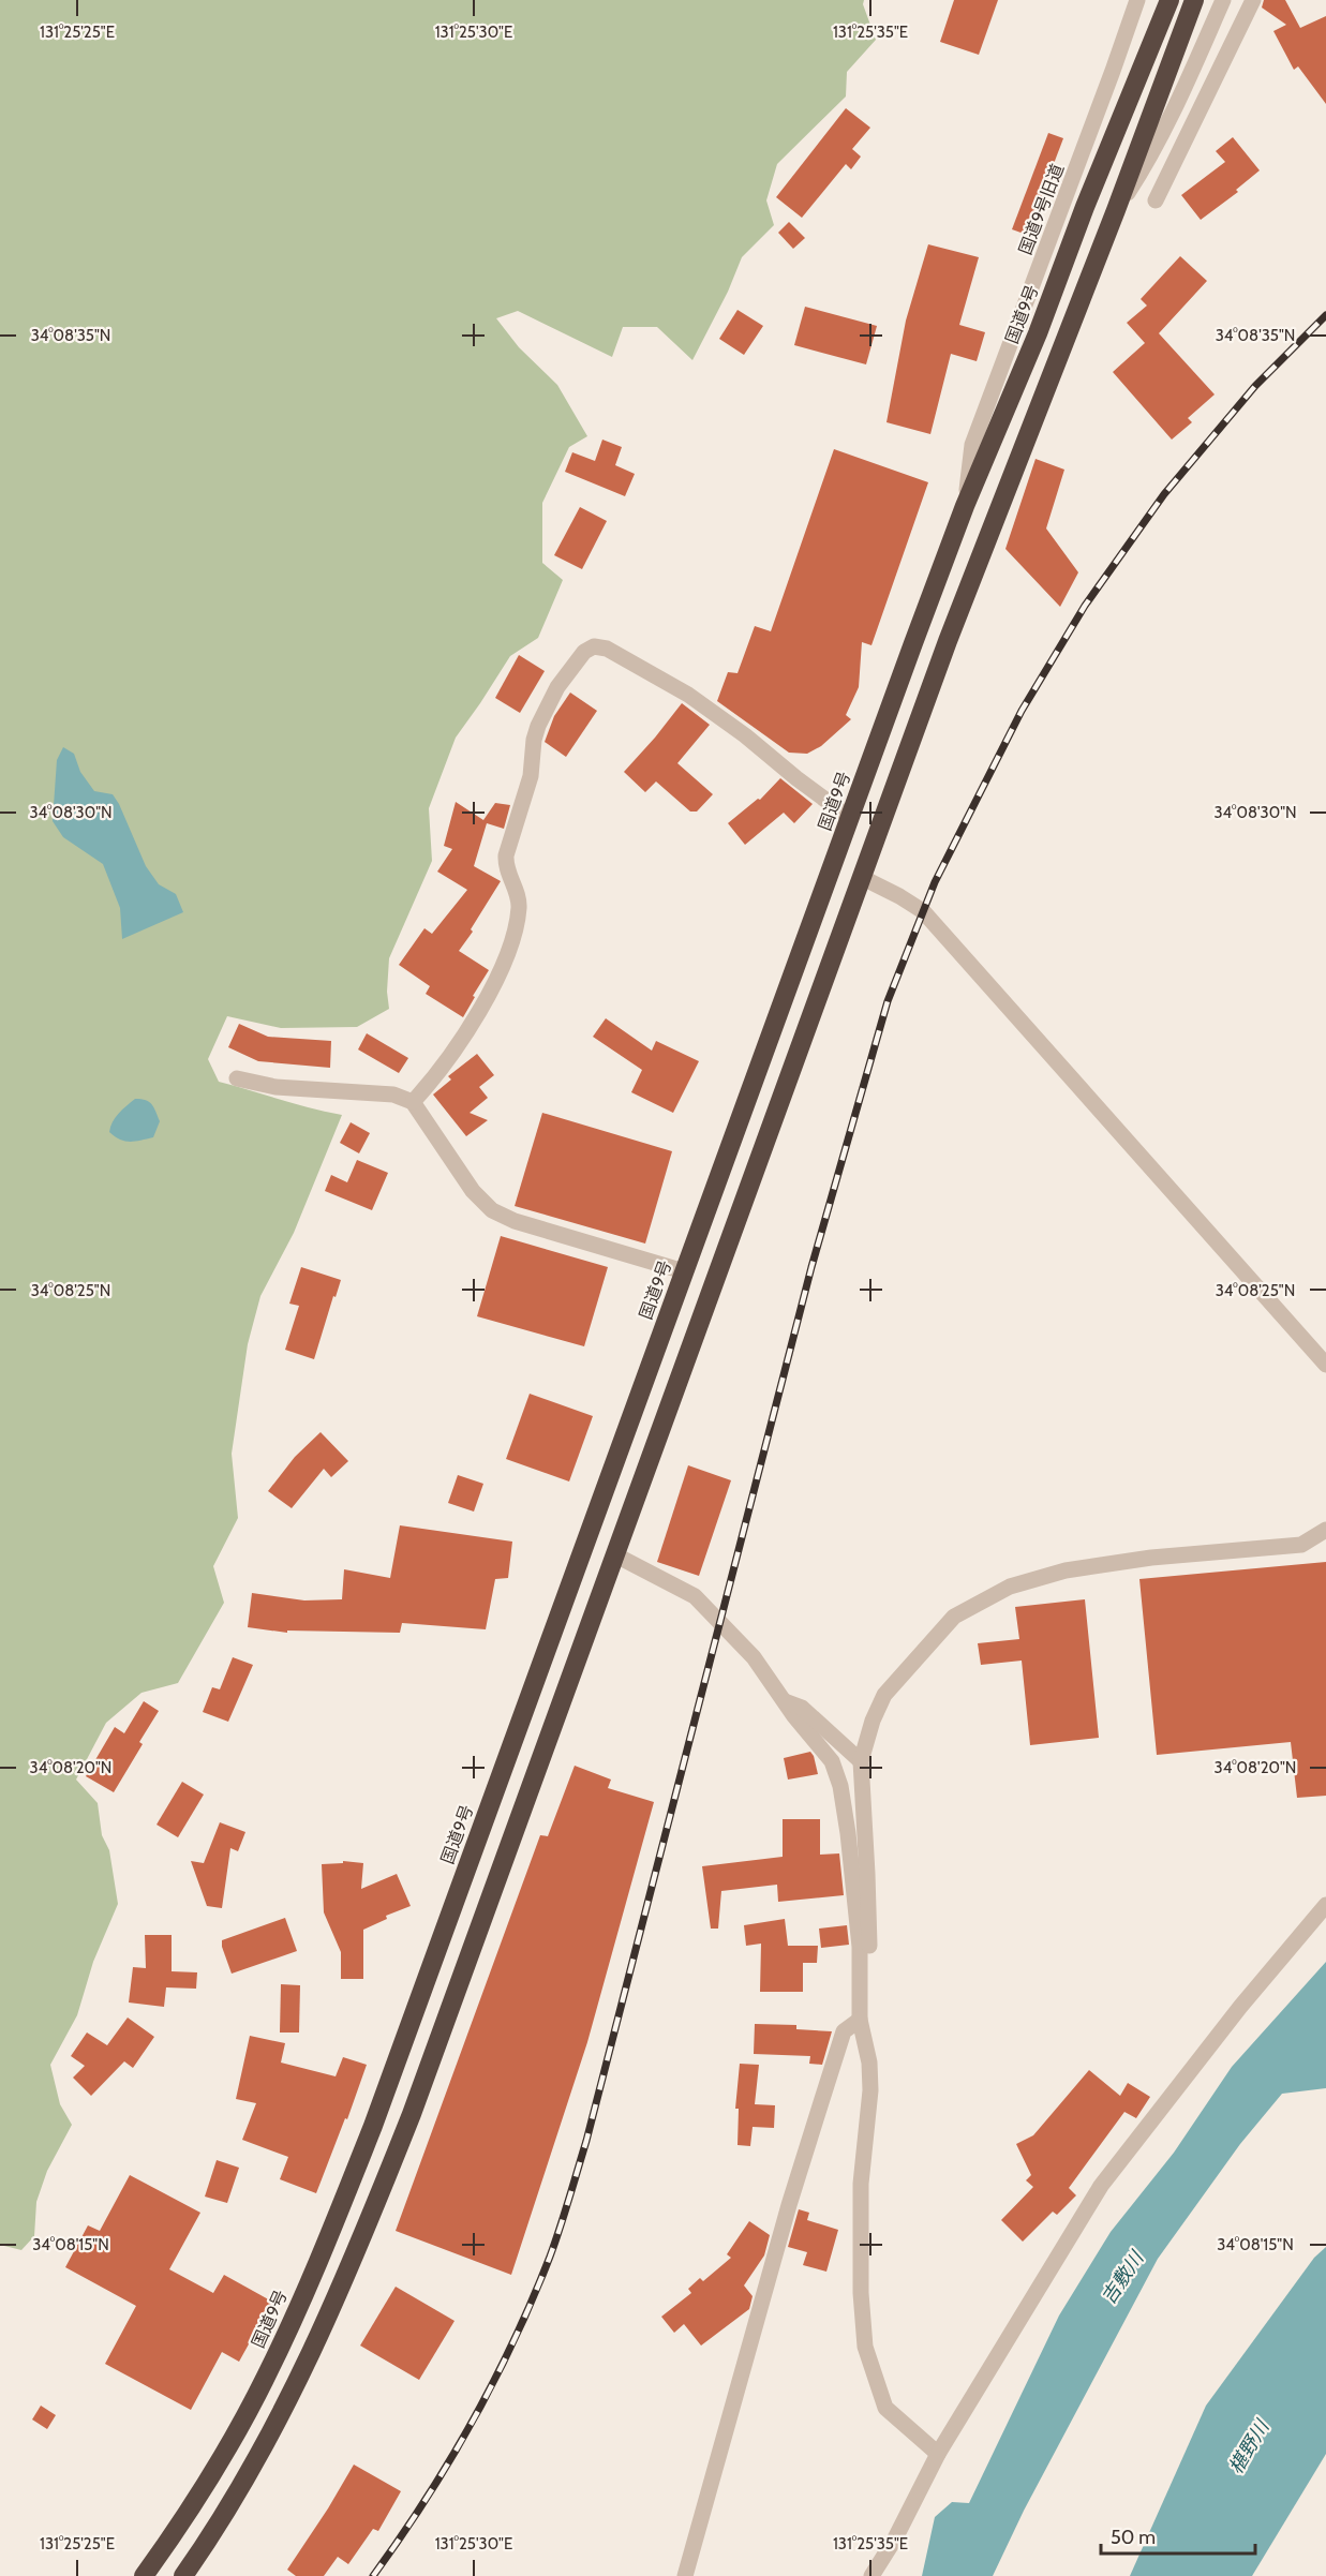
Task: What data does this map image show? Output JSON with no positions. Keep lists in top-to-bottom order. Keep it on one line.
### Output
{"streets":{"highway":["国道9号"],"street":["国道9号旧道"]},"crossings":[["国道9号旧道","国道9号"]],"water":["吉敷川","椹野川"],"scale_bar":"50 m","coordinates":["131°25'25\"E","131°25'30\"E","131°25'35\"E","34°08'35\"N","34°08'30\"N","34°08'25\"N","34°08'20\"N","34°08'15\"N"]}
